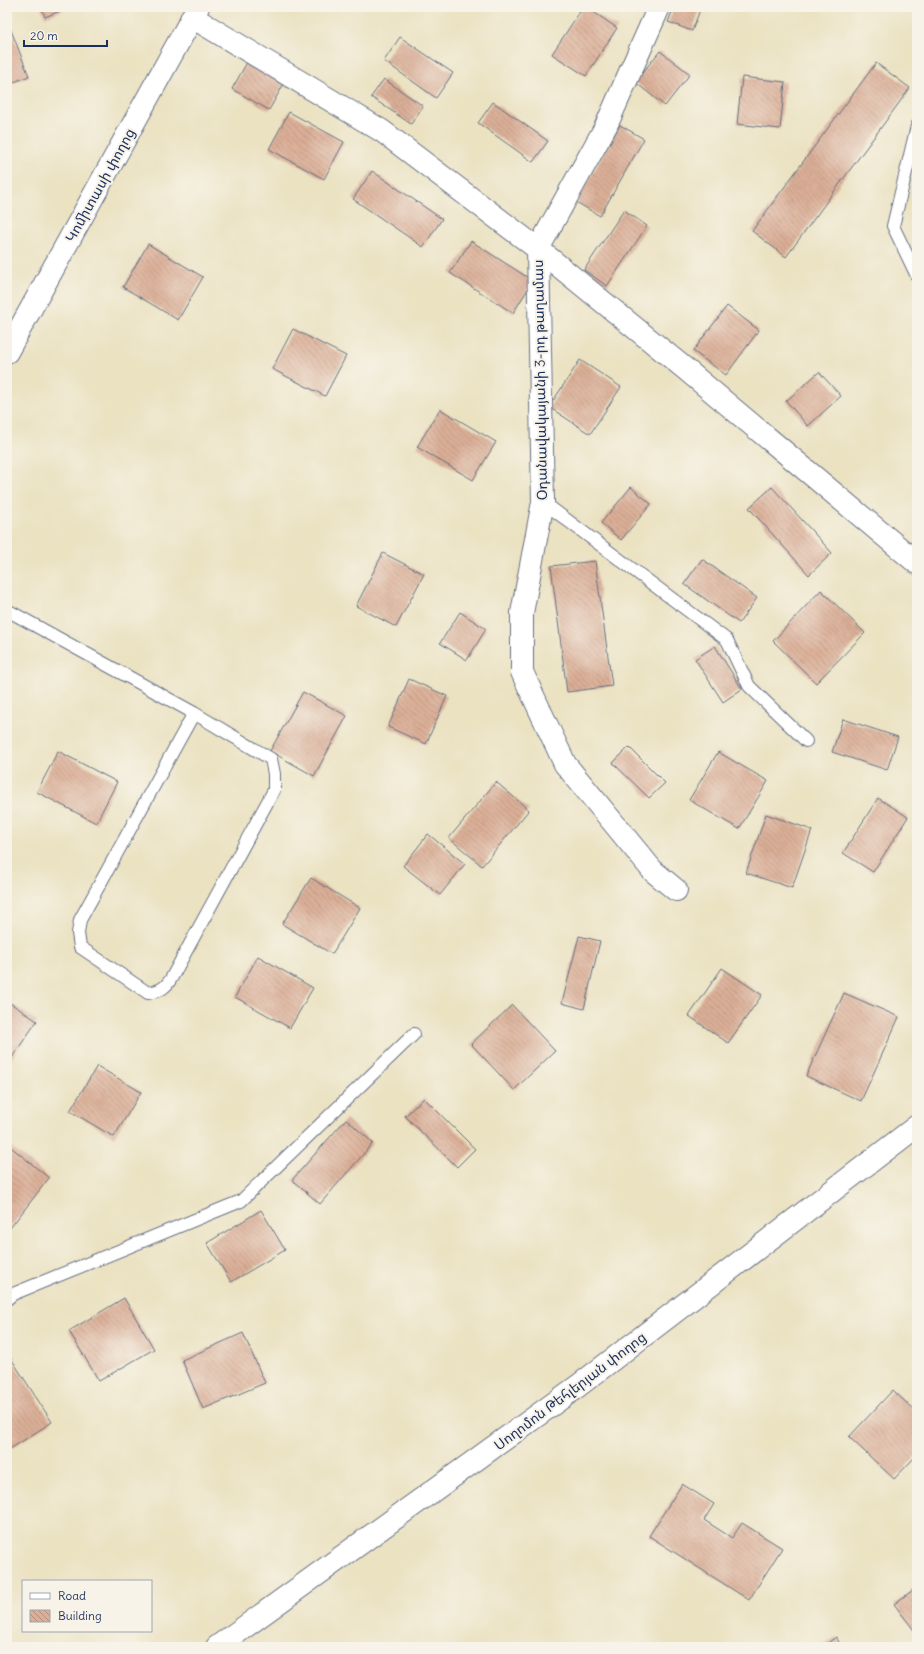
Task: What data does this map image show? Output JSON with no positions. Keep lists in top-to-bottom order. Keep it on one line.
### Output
{"streets":{"street":["Կոմիտասի փողոց","Օդանավակայանի 3-րդ թաղամաս","Սողոմոն Թեհլերյան փողոց"]},"crossings":[["Կոմիտասի փողոց","Օդանավակայանի 3-րդ թաղամաս"]],"legend":["Road","Building"],"scale_bar":"20 m"}
